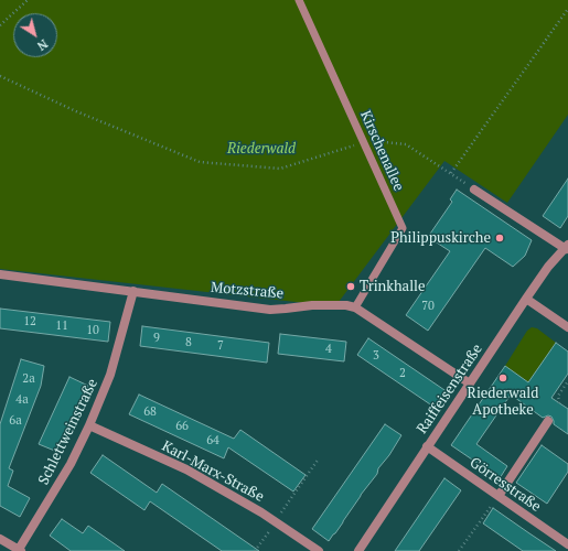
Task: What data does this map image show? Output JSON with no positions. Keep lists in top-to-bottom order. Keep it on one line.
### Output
{"streets":{"street":["Motzstraße","Raiffeisenstraße","Schlettweinstraße","Karl-Marx-Straße","Görresstraße"],"lane":["Kirschenallee"]},"crossings":[["Kirschenallee","Motzstraße"],["Motzstraße","Raiffeisenstraße"],["Motzstraße","Schlettweinstraße"],["Raiffeisenstraße","Görresstraße"],["Schlettweinstraße","Karl-Marx-Straße"]],"parks":["Riederwald"],"places":["Philippuskirche","Trinkhalle","Riederwald Apotheke"],"house_numbers":["70","12","11","10","9","8","7","4","3","2","2a","4a","68","6a","66","64"],"north":"bottom right"}
